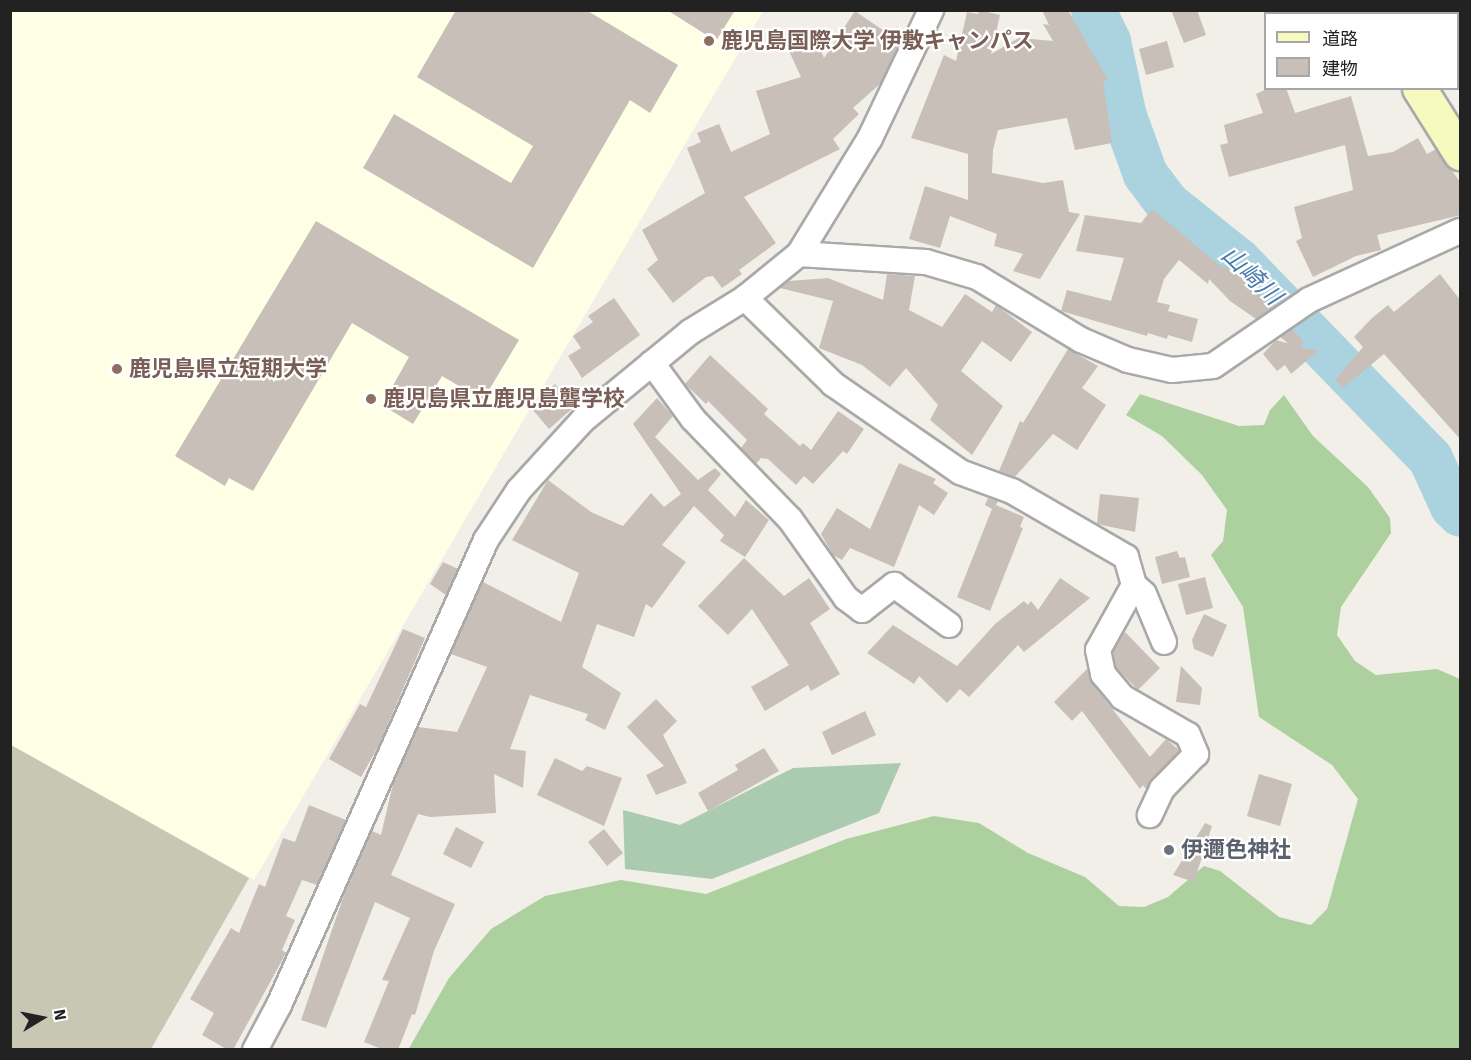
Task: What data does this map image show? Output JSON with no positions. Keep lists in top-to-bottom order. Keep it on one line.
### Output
{"water":["山崎川"],"places":["鹿児島国際大学 伊敷キャンパス","鹿児島県立短期大学","鹿児島県立鹿児島聾学校","伊邇色神社"],"legend":["道路","建物"],"north":"right"}
